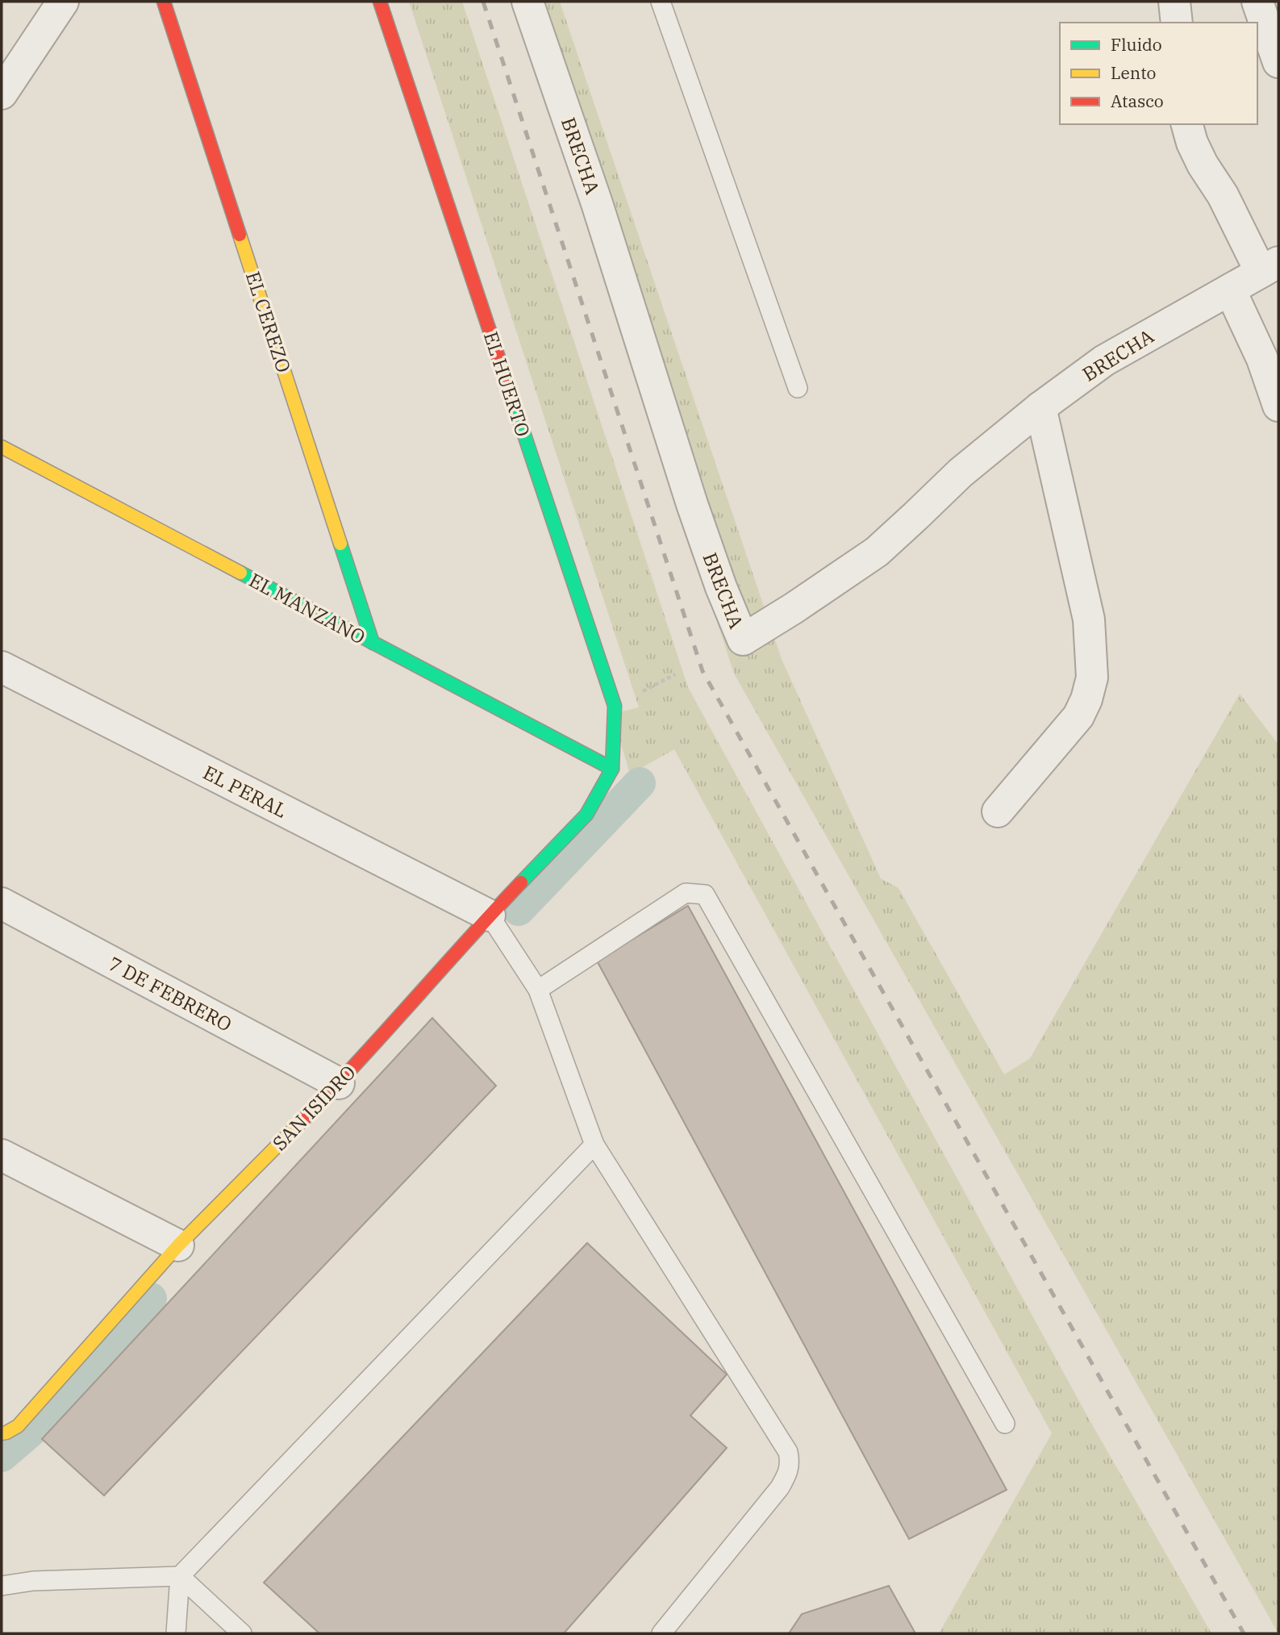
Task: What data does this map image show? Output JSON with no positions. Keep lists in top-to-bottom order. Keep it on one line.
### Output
{"streets":{"street":["BRECHA","EL CEREZO","EL HUERTO","EL MANZANO","EL PERAL","7 DE FEBRERO","SAN ISIDRO"]},"crossings":[["EL CEREZO","EL MANZANO"],["EL HUERTO","EL MANZANO"],["EL HUERTO","SAN ISIDRO"],["EL MANZANO","SAN ISIDRO"],["EL PERAL","SAN ISIDRO"],["7 DE FEBRERO","SAN ISIDRO"]],"legend":["Fluido","Lento","Atasco"]}
